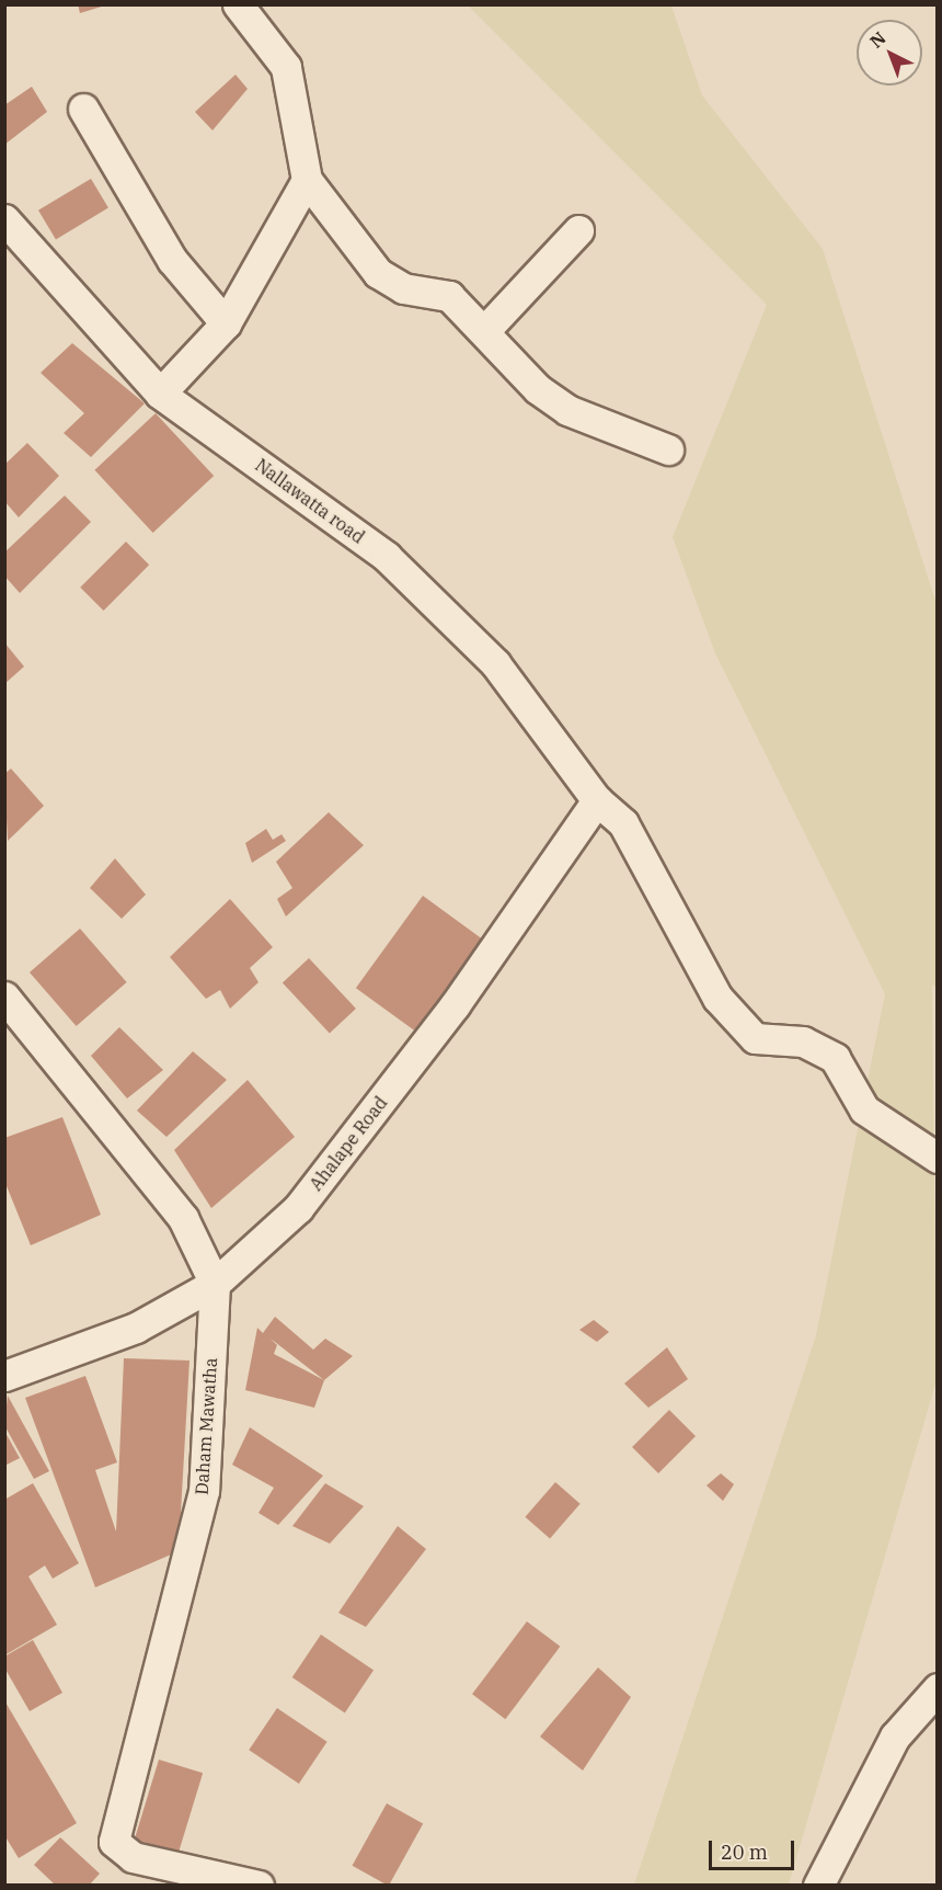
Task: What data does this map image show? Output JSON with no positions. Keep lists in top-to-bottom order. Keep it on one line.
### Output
{"streets":{"street":["Nallawatta road","Ahalape Road","Daham Mawatha"]},"crossings":[["Nallawatta road","Ahalape Road"],["Ahalape Road","Daham Mawatha"]],"scale_bar":"20 m","north":"top left"}
